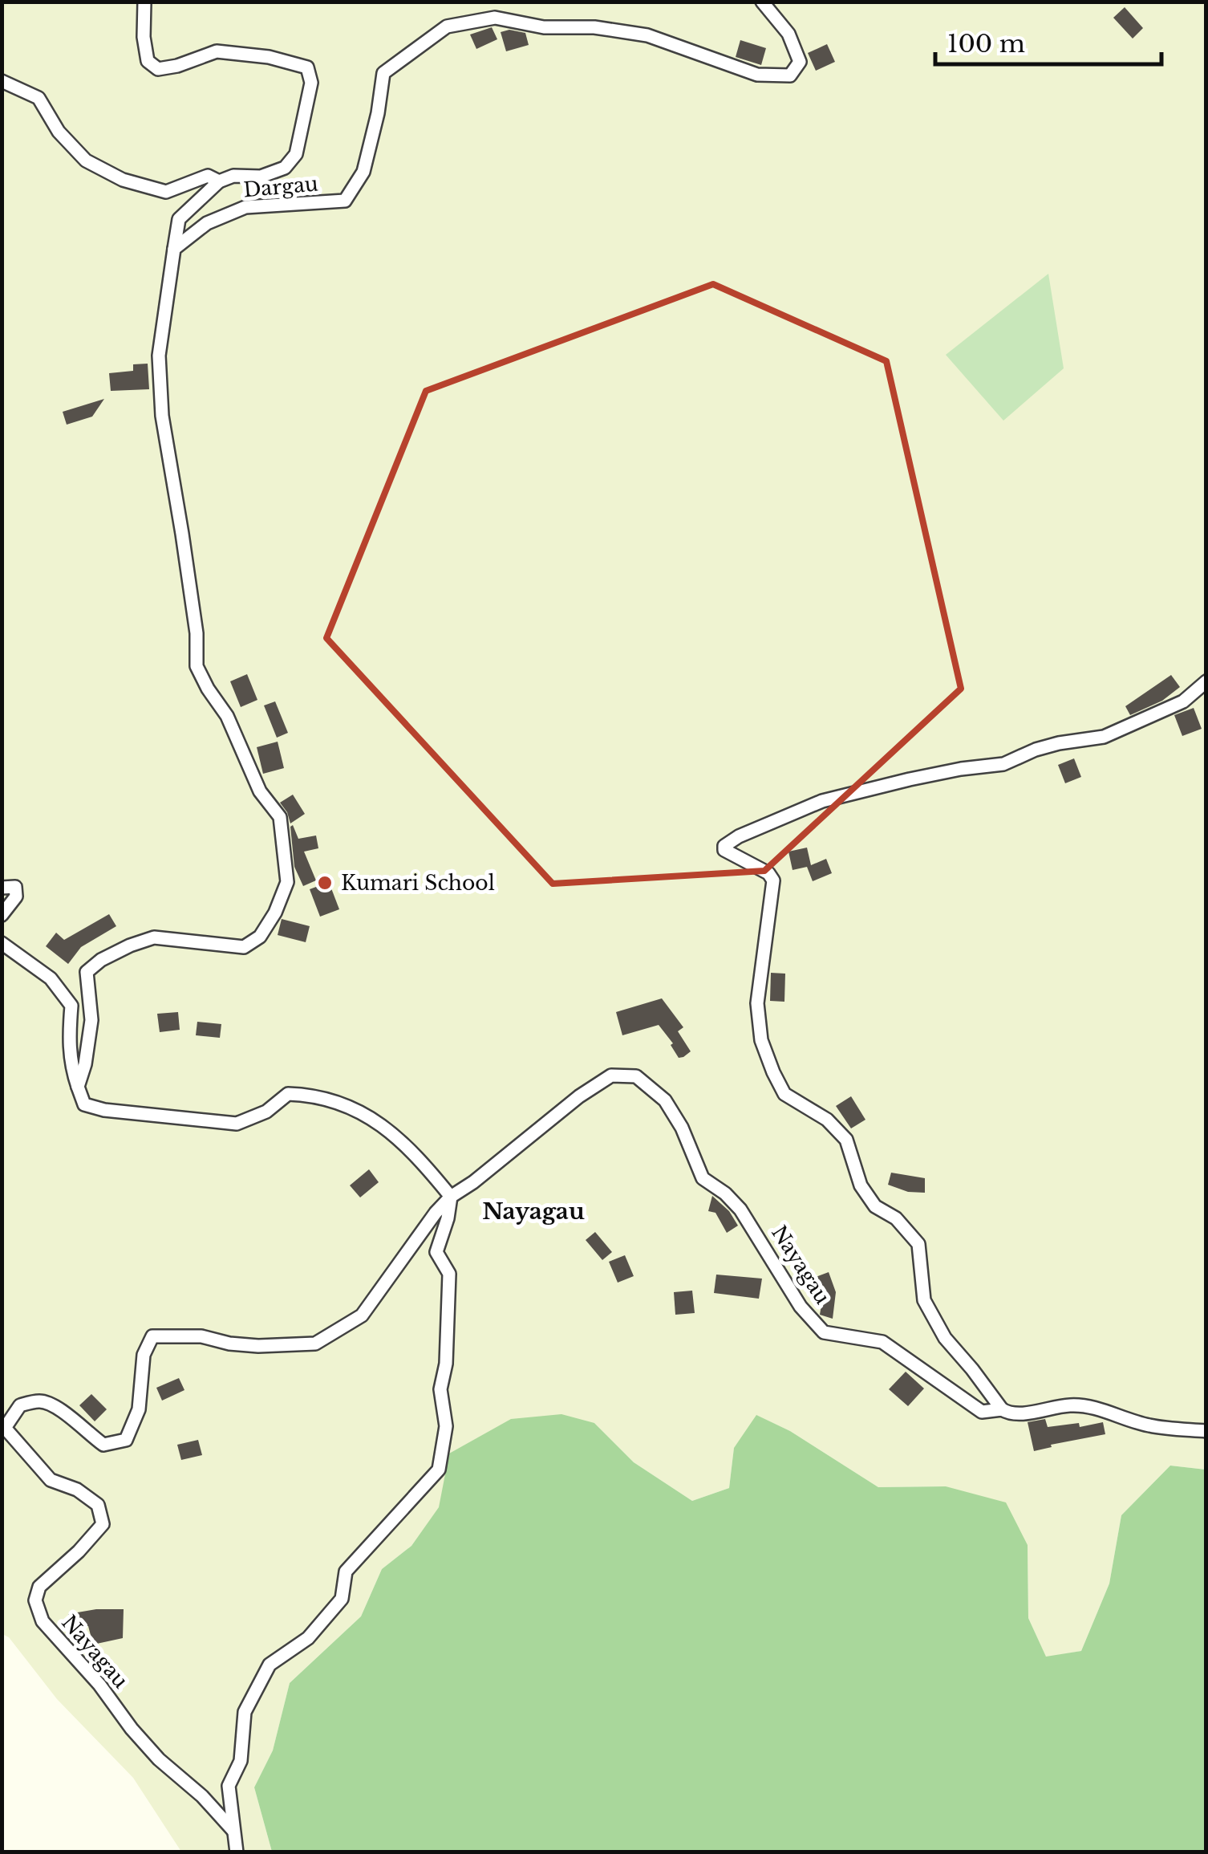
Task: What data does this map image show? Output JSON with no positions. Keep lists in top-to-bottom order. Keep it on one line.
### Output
{"streets":{"street":["Dargau","Nayagau"]},"districts":["Nayagau"],"places":["Kumari School"],"scale_bar":"100 m"}
